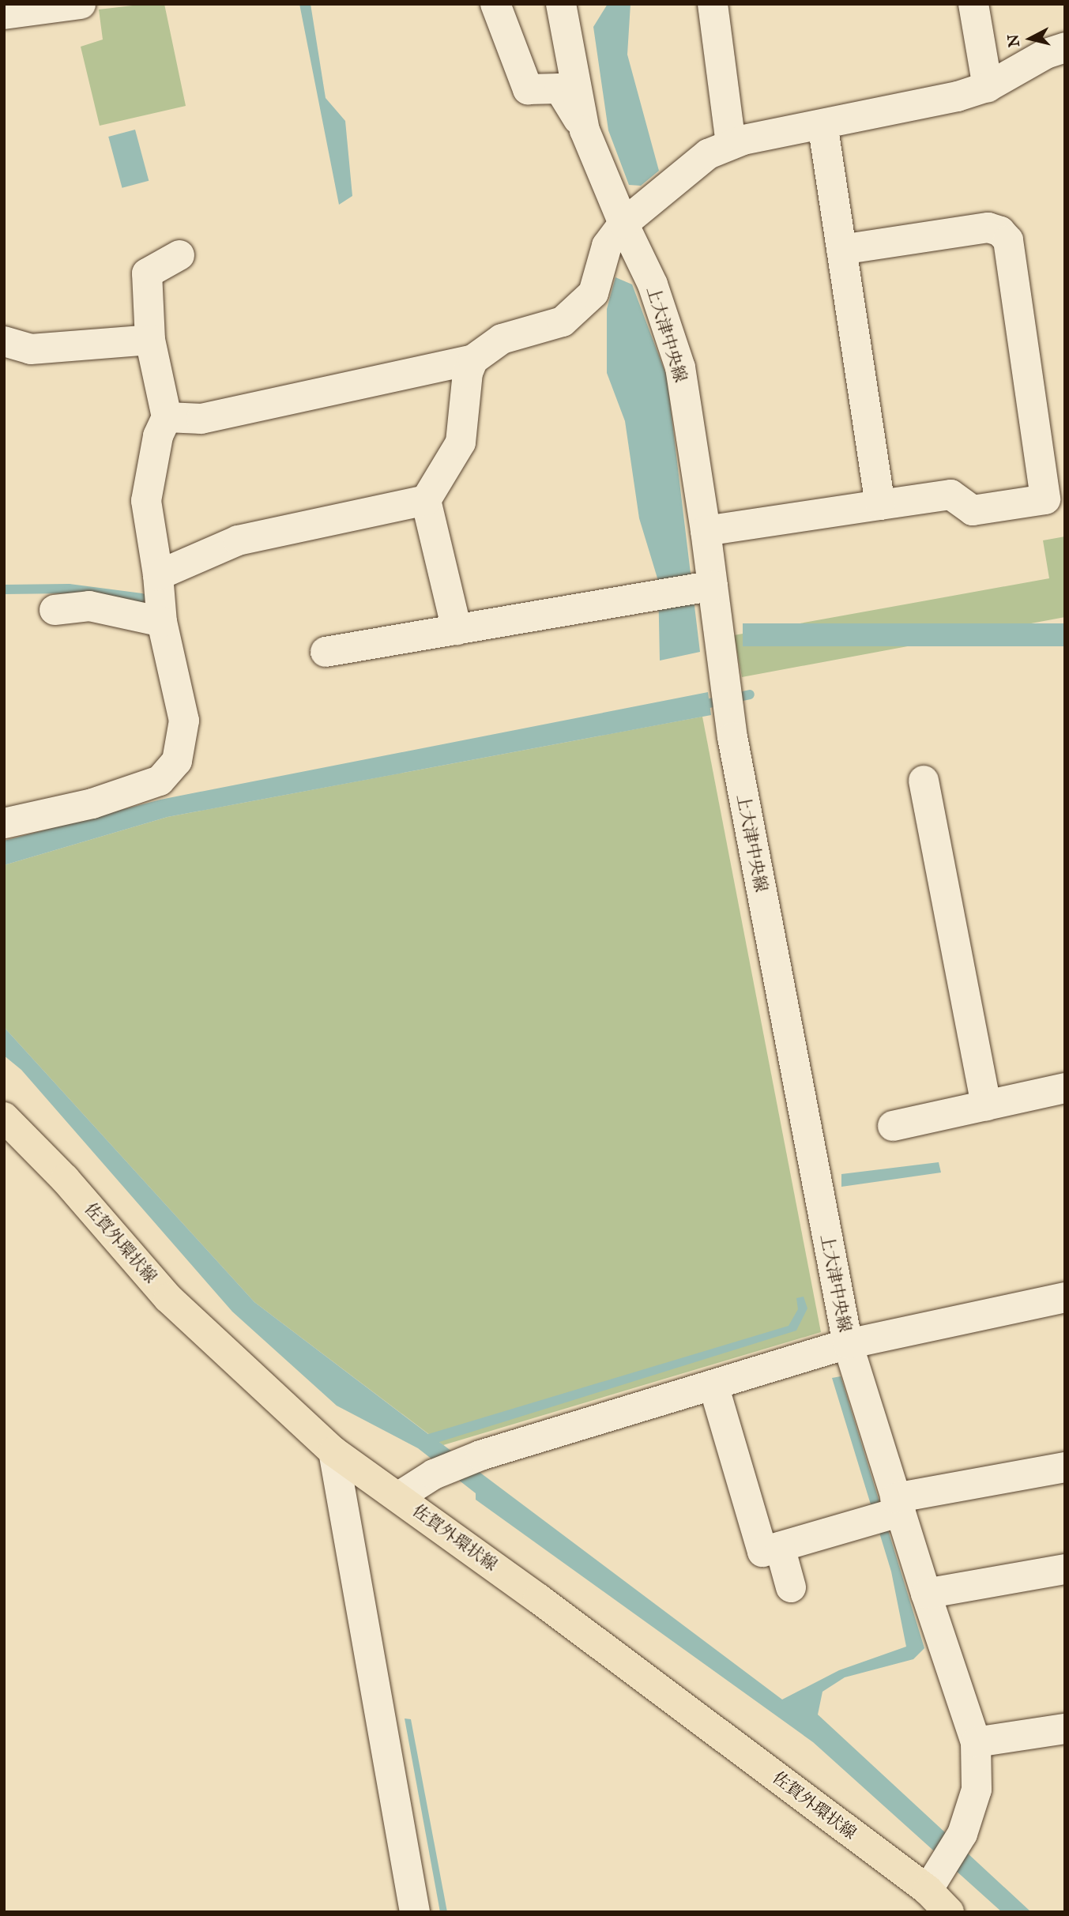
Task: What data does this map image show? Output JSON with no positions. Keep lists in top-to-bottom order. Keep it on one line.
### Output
{"streets":{"main road":["佐賀外環状線"],"street":["上大津中央線"]},"crossings":[["上大津中央線","佐賀外環状線"]],"north":"left"}
